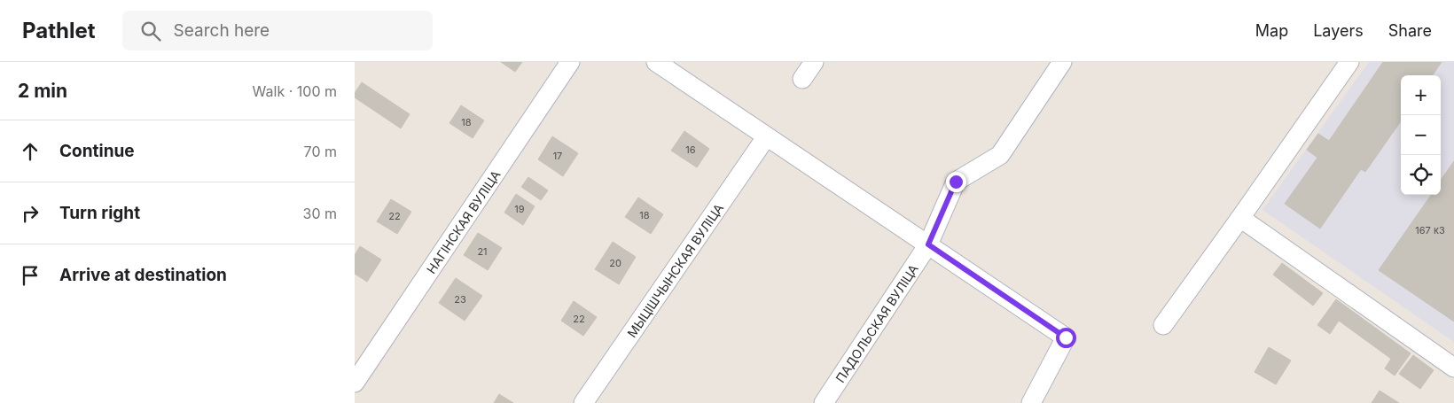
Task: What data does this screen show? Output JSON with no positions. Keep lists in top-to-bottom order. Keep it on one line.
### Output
{"streets":{"street":["НАГІНСКАЯ ВУЛІЦА","МЫЦІШЧЫНСКАЯ ВУЛІЦА","ПАДОЛЬСКАЯ ВУЛІЦА"]},"house_numbers":["18","16","17","19","18","22","167 к3","21","20","23","22"],"page":{"header":"Pathlet","search":"Search here","nav":["Map","Layers","Share"],"heading":["2 min","Walk · 100 m"],"map_buttons":["+","−"],"list":[["Continue","70 m"],["Turn right","30 m"],"Arrive at destination"]}}
